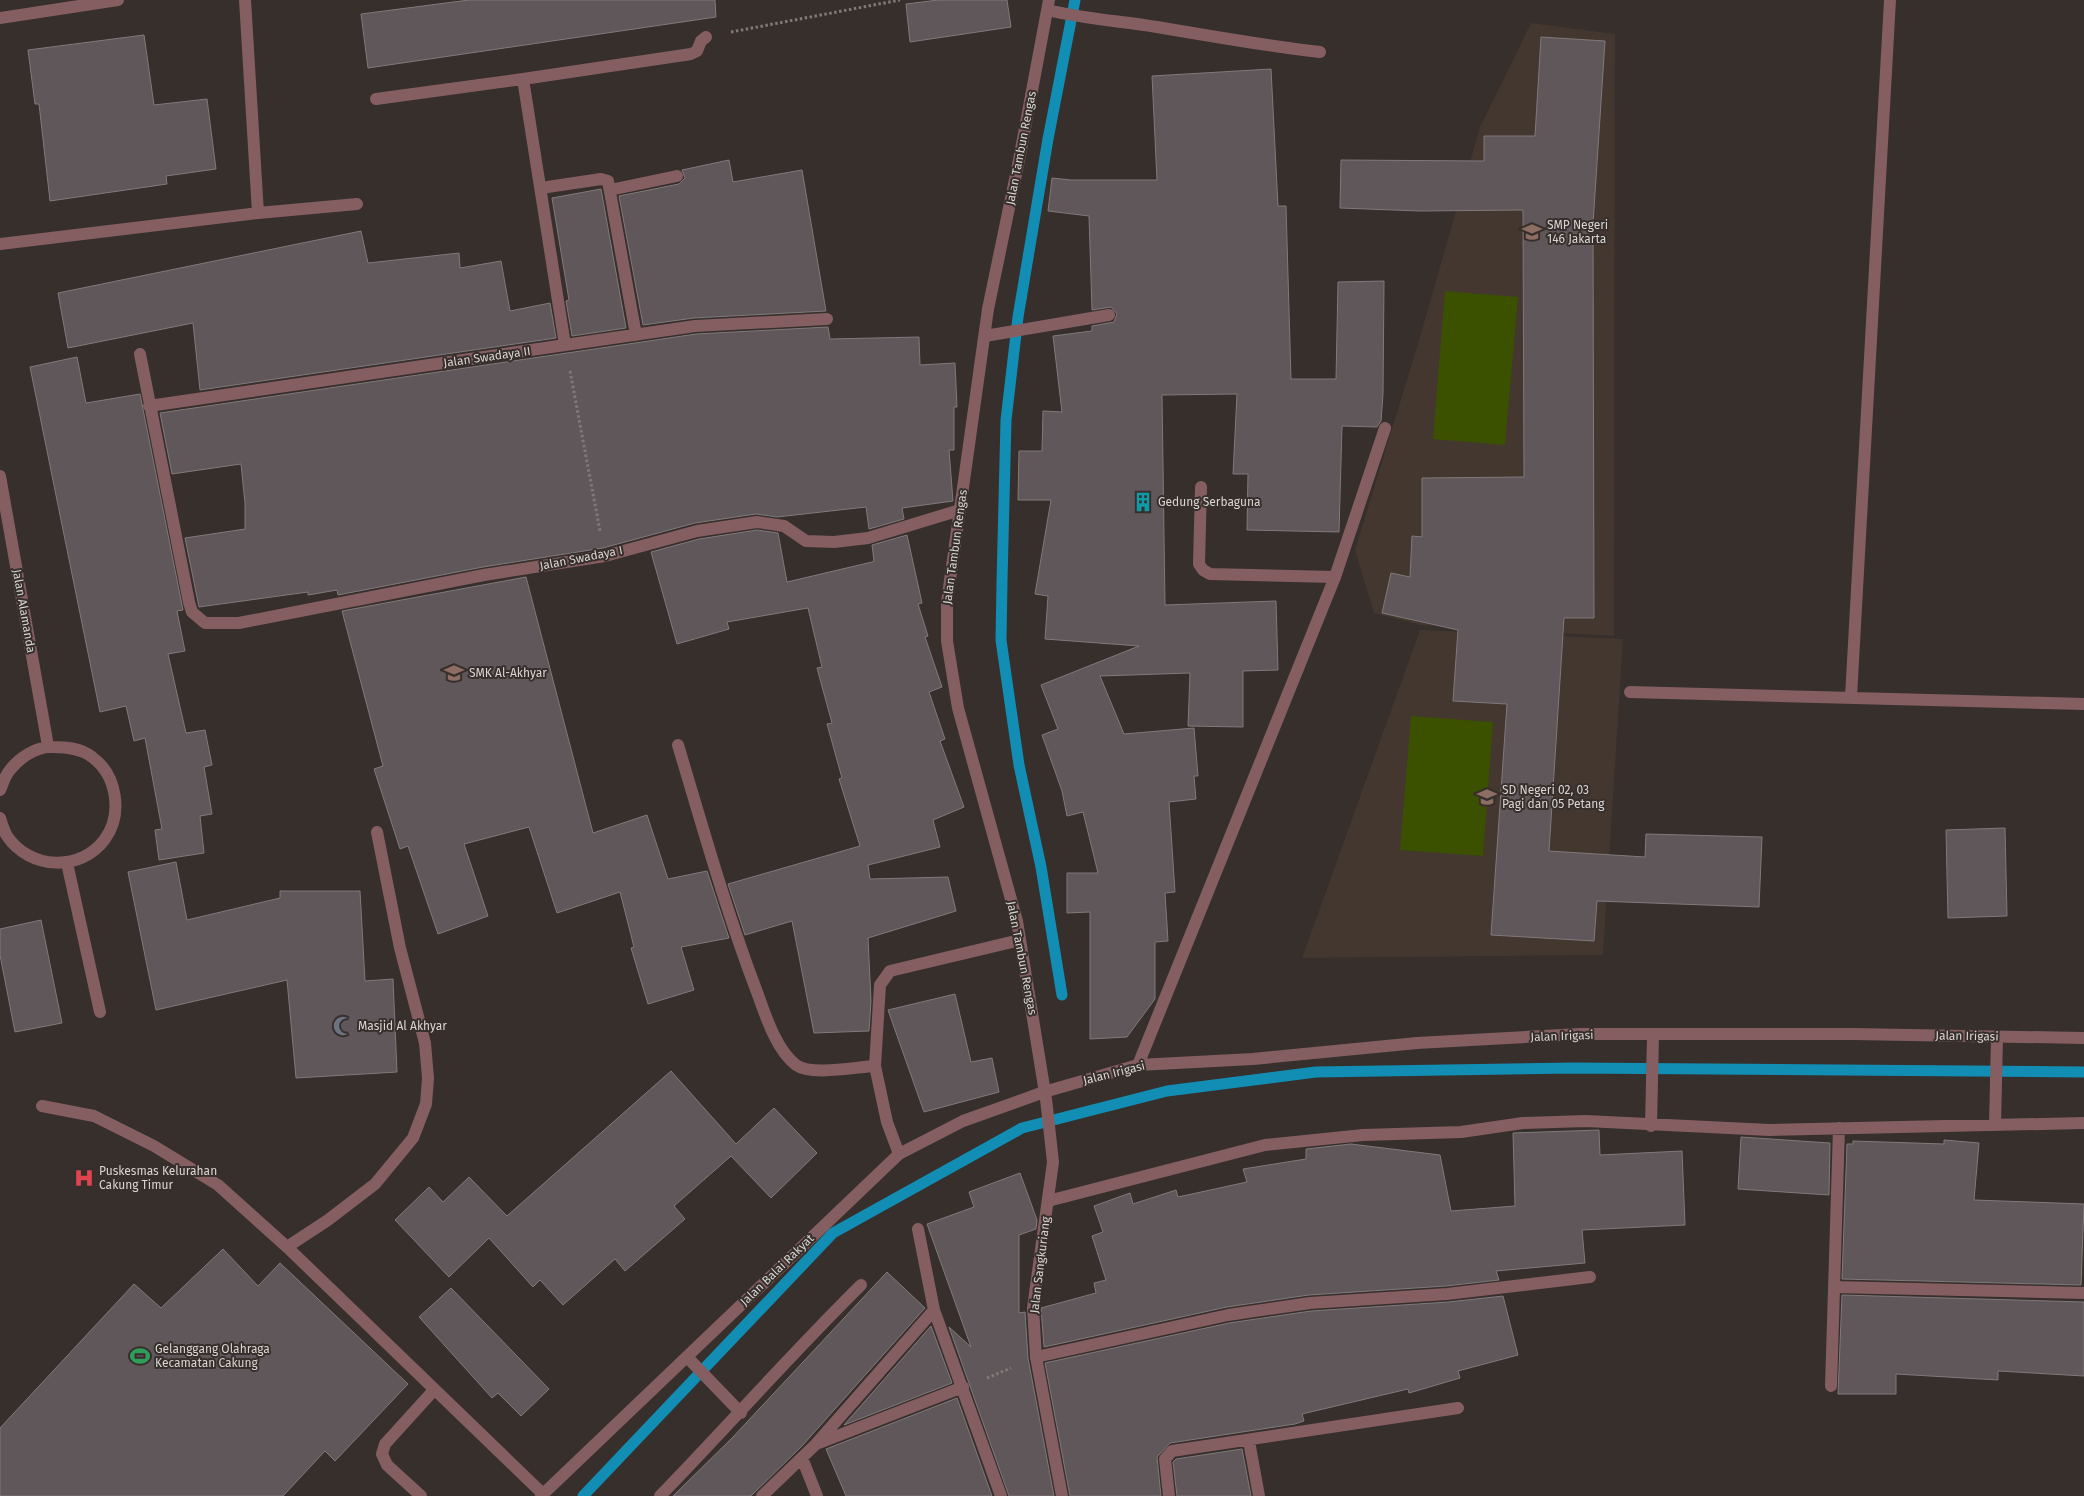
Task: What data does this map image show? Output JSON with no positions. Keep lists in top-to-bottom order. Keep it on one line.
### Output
{"streets":{"street":["Jalan Tambun Rengas","Jalan Swadaya II","Jalan Swadaya I","Jalan Alamanda","Jalan Irigasi","Jalan Sangkuriang","Jalan Balai Rakyat"]},"crossings":[["Jalan Tambun Rengas","Jalan Swadaya I"],["Jalan Tambun Rengas","Jalan Irigasi"],["Jalan Tambun Rengas","Jalan Sangkuriang"],["Jalan Tambun Rengas","Jalan Balai Rakyat"],["Jalan Swadaya II","Jalan Swadaya I"],["Jalan Irigasi","Jalan Sangkuriang"],["Jalan Irigasi","Jalan Balai Rakyat"],["Jalan Sangkuriang","Jalan Balai Rakyat"]],"places":{"school or university":["SMP Negeri 146 Jakarta","SMK Al-Akhyar","SD Negeri 02, 03 Pagi dan 05 Petang"],"building":["Gedung Serbaguna"],"mosque":["Masjid Al Akhyar"],"hospital":["Puskesmas Kelurahan Cakung Timur"],"sports":["Gelanggang Olahraga Kecamatan Cakung"]}}
